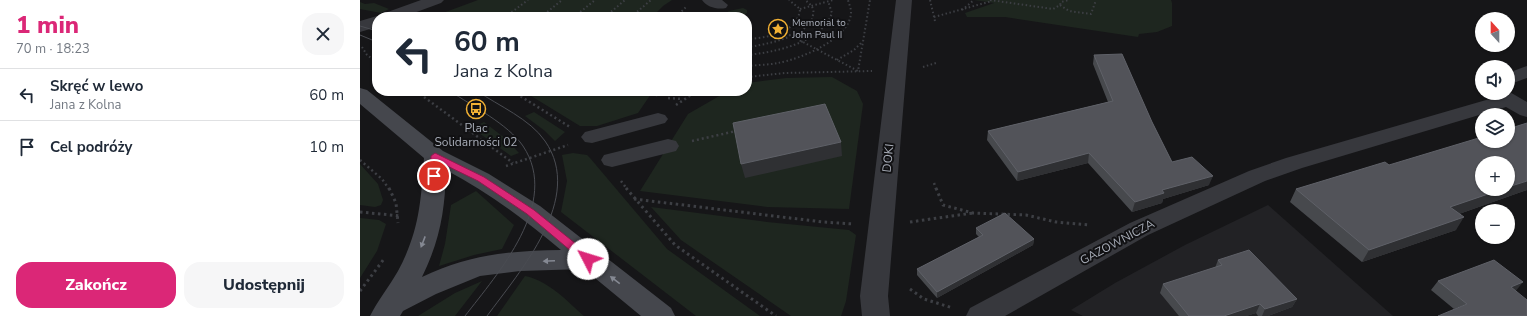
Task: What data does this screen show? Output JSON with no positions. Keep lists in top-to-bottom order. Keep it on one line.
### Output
{"streets":{"street":["DOKI","GAZOWNICZA"]},"places":{"place":["Memorial to John Paul II"],"bus stop":["Plac Solidarności 02"]},"north":"top","page":{"heading":["1 min","70 m · 18:23"],"map_buttons":["+","−"],"turn":["60 m","Jana z Kolna"],"list":[{"name":"Skręć w lewo","note":"Jana z Kolna","value":"60 m"},{"name":"Cel podróży","value":"10 m"}],"buttons":["Zakończ","Udostępnij"]}}
